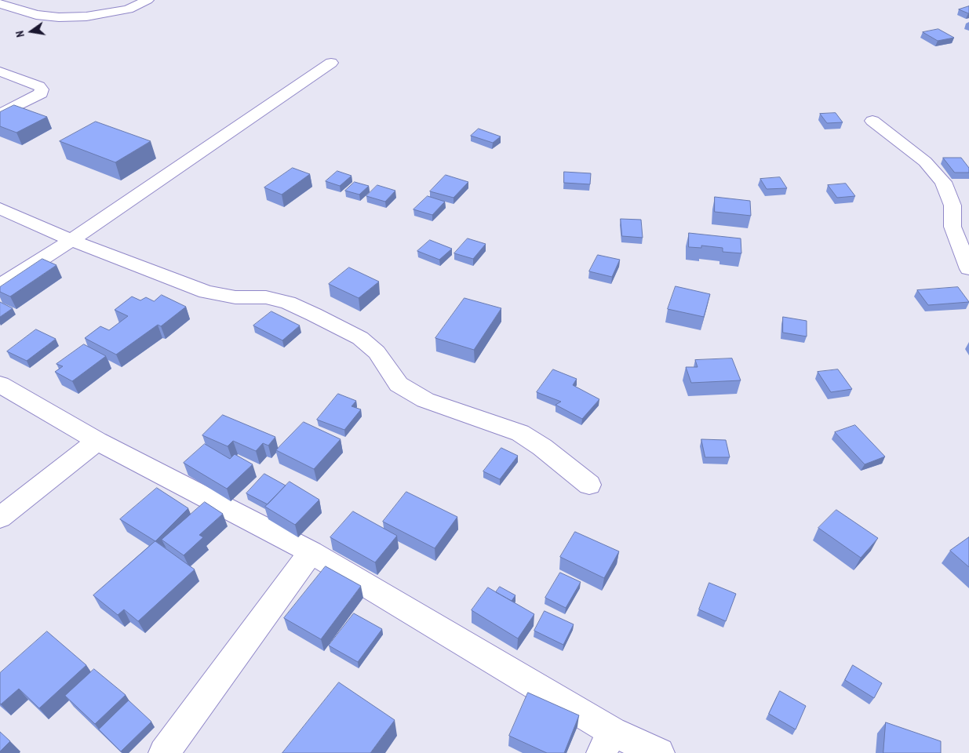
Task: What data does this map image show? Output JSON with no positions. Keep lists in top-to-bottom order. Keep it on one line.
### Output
{"north":"left"}
